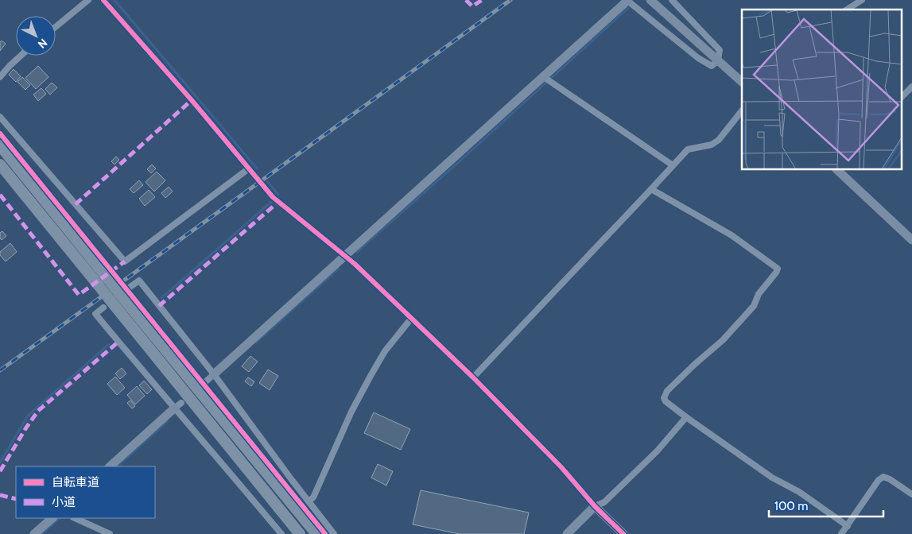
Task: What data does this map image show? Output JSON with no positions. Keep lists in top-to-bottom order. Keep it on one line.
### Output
{"legend":["自転車道","小道"],"scale_bar":"100 m","north":"bottom right"}
